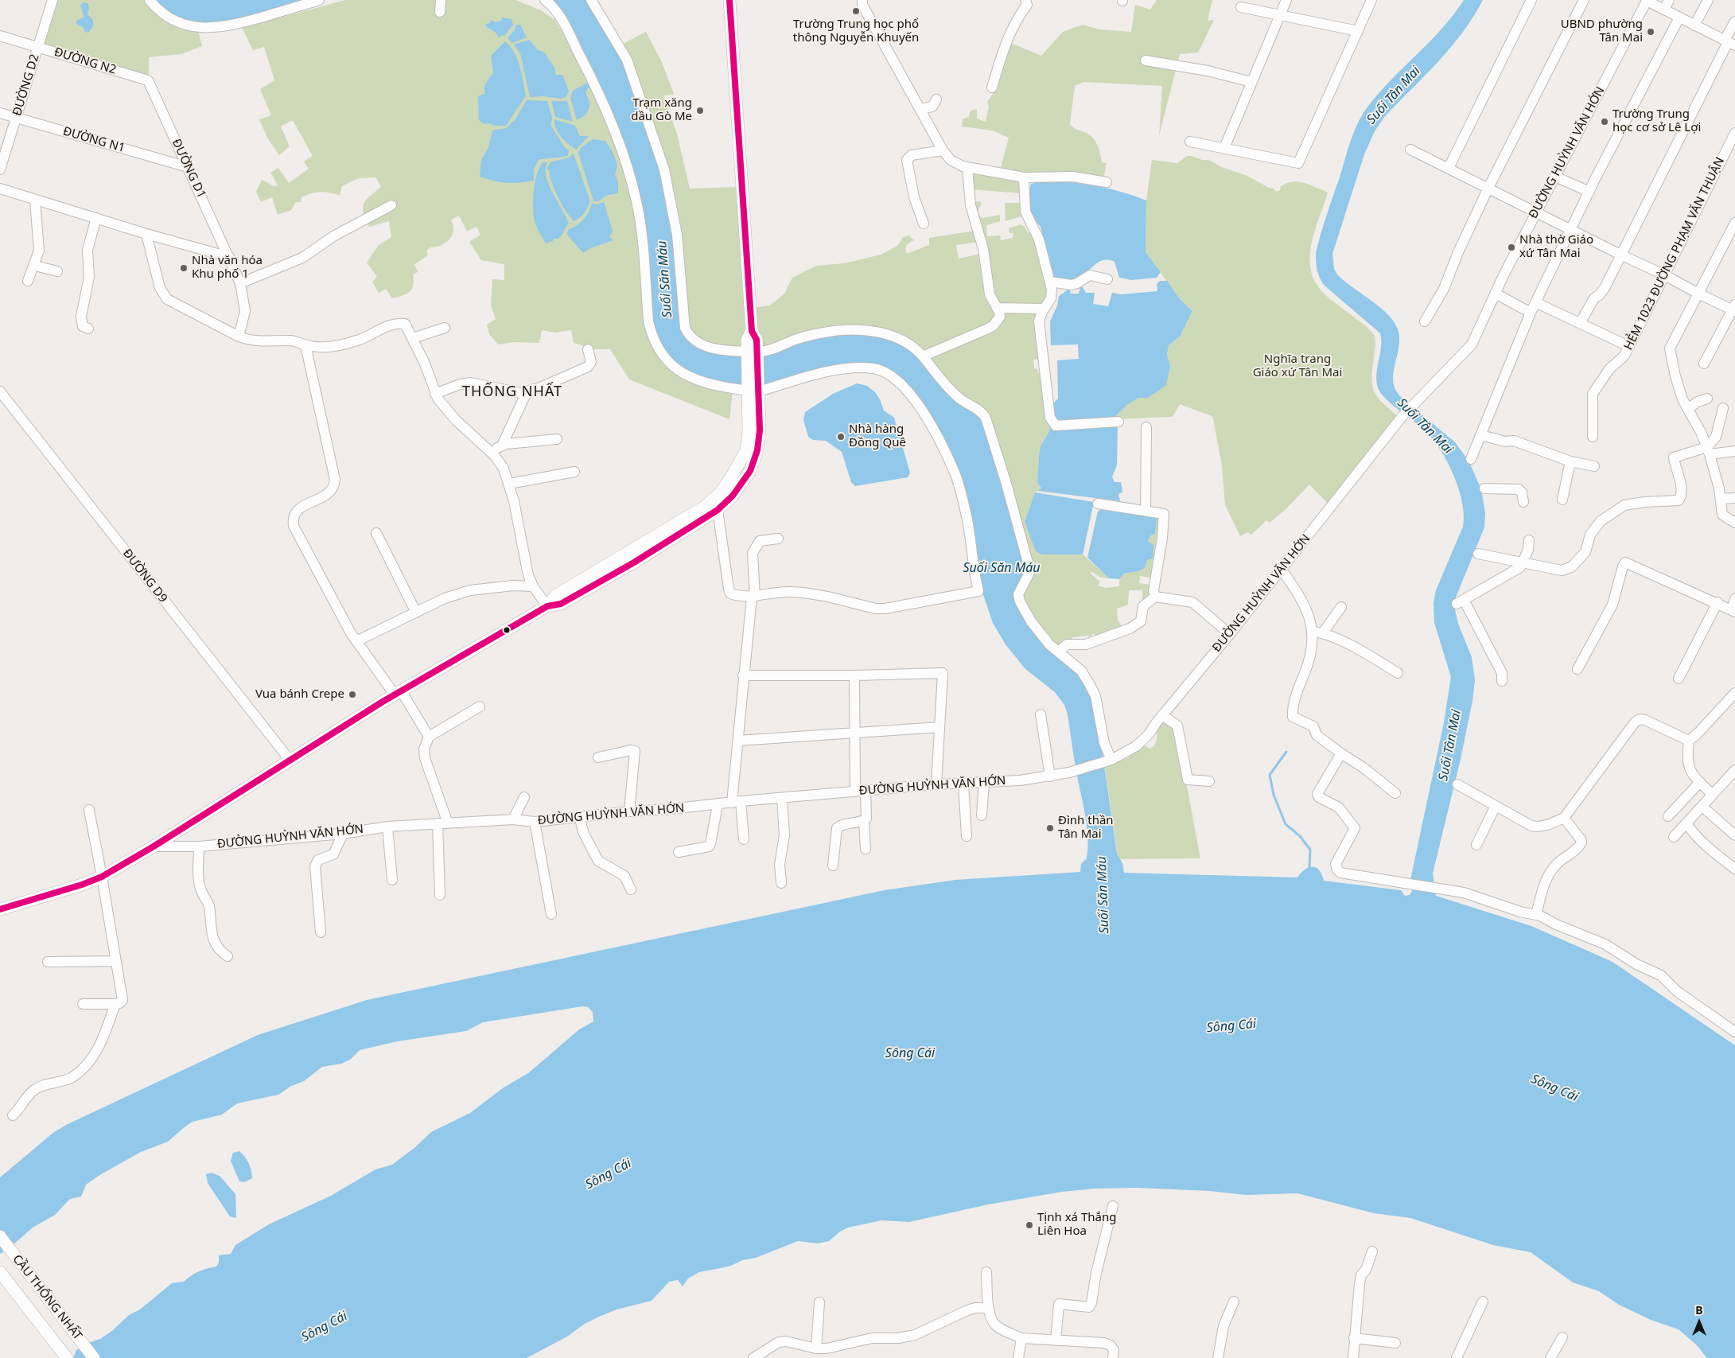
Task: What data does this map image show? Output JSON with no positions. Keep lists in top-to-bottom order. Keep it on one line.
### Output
{"streets":{"main road":["CẦU THỐNG NHẤT"],"street":["ĐƯỜNG N2","ĐƯỜNG D2","ĐƯỜNG N1","ĐƯỜNG HUỲNH VĂN HỚN","ĐƯỜNG D1","HẺM 1023 ĐƯỜNG PHẠM VĂN THUẬN","ĐƯỜNG D9"]},"crossings":[["ĐƯỜNG N2","ĐƯỜNG D2"],["ĐƯỜNG N2","ĐƯỜNG D1"],["ĐƯỜNG D2","ĐƯỜNG N1"],["ĐƯỜNG N1","ĐƯỜNG D1"]],"districts":["THỐNG NHẤT"],"water":["Suối Tân Mai","Suối Săn Máu","Sông Cái"],"parks":["Nghĩa trang Giáo xứ Tân Mai"],"places":["Trường Trung học phổ thông Nguyễn Khuyến","UBND phường Tân Mai","Trạm xăng dầu Gò Me","Trường Trung học cơ sở Lê Lợi","Nhà thờ Giáo xứ Tân Mai","Nhà văn hóa Khu phố 1","Nhà hàng Đồng Quê","Vua bánh Crepe","Đình thần Tân Mai","Tịnh xá Thắng Liên Hoa"],"north":"top"}
